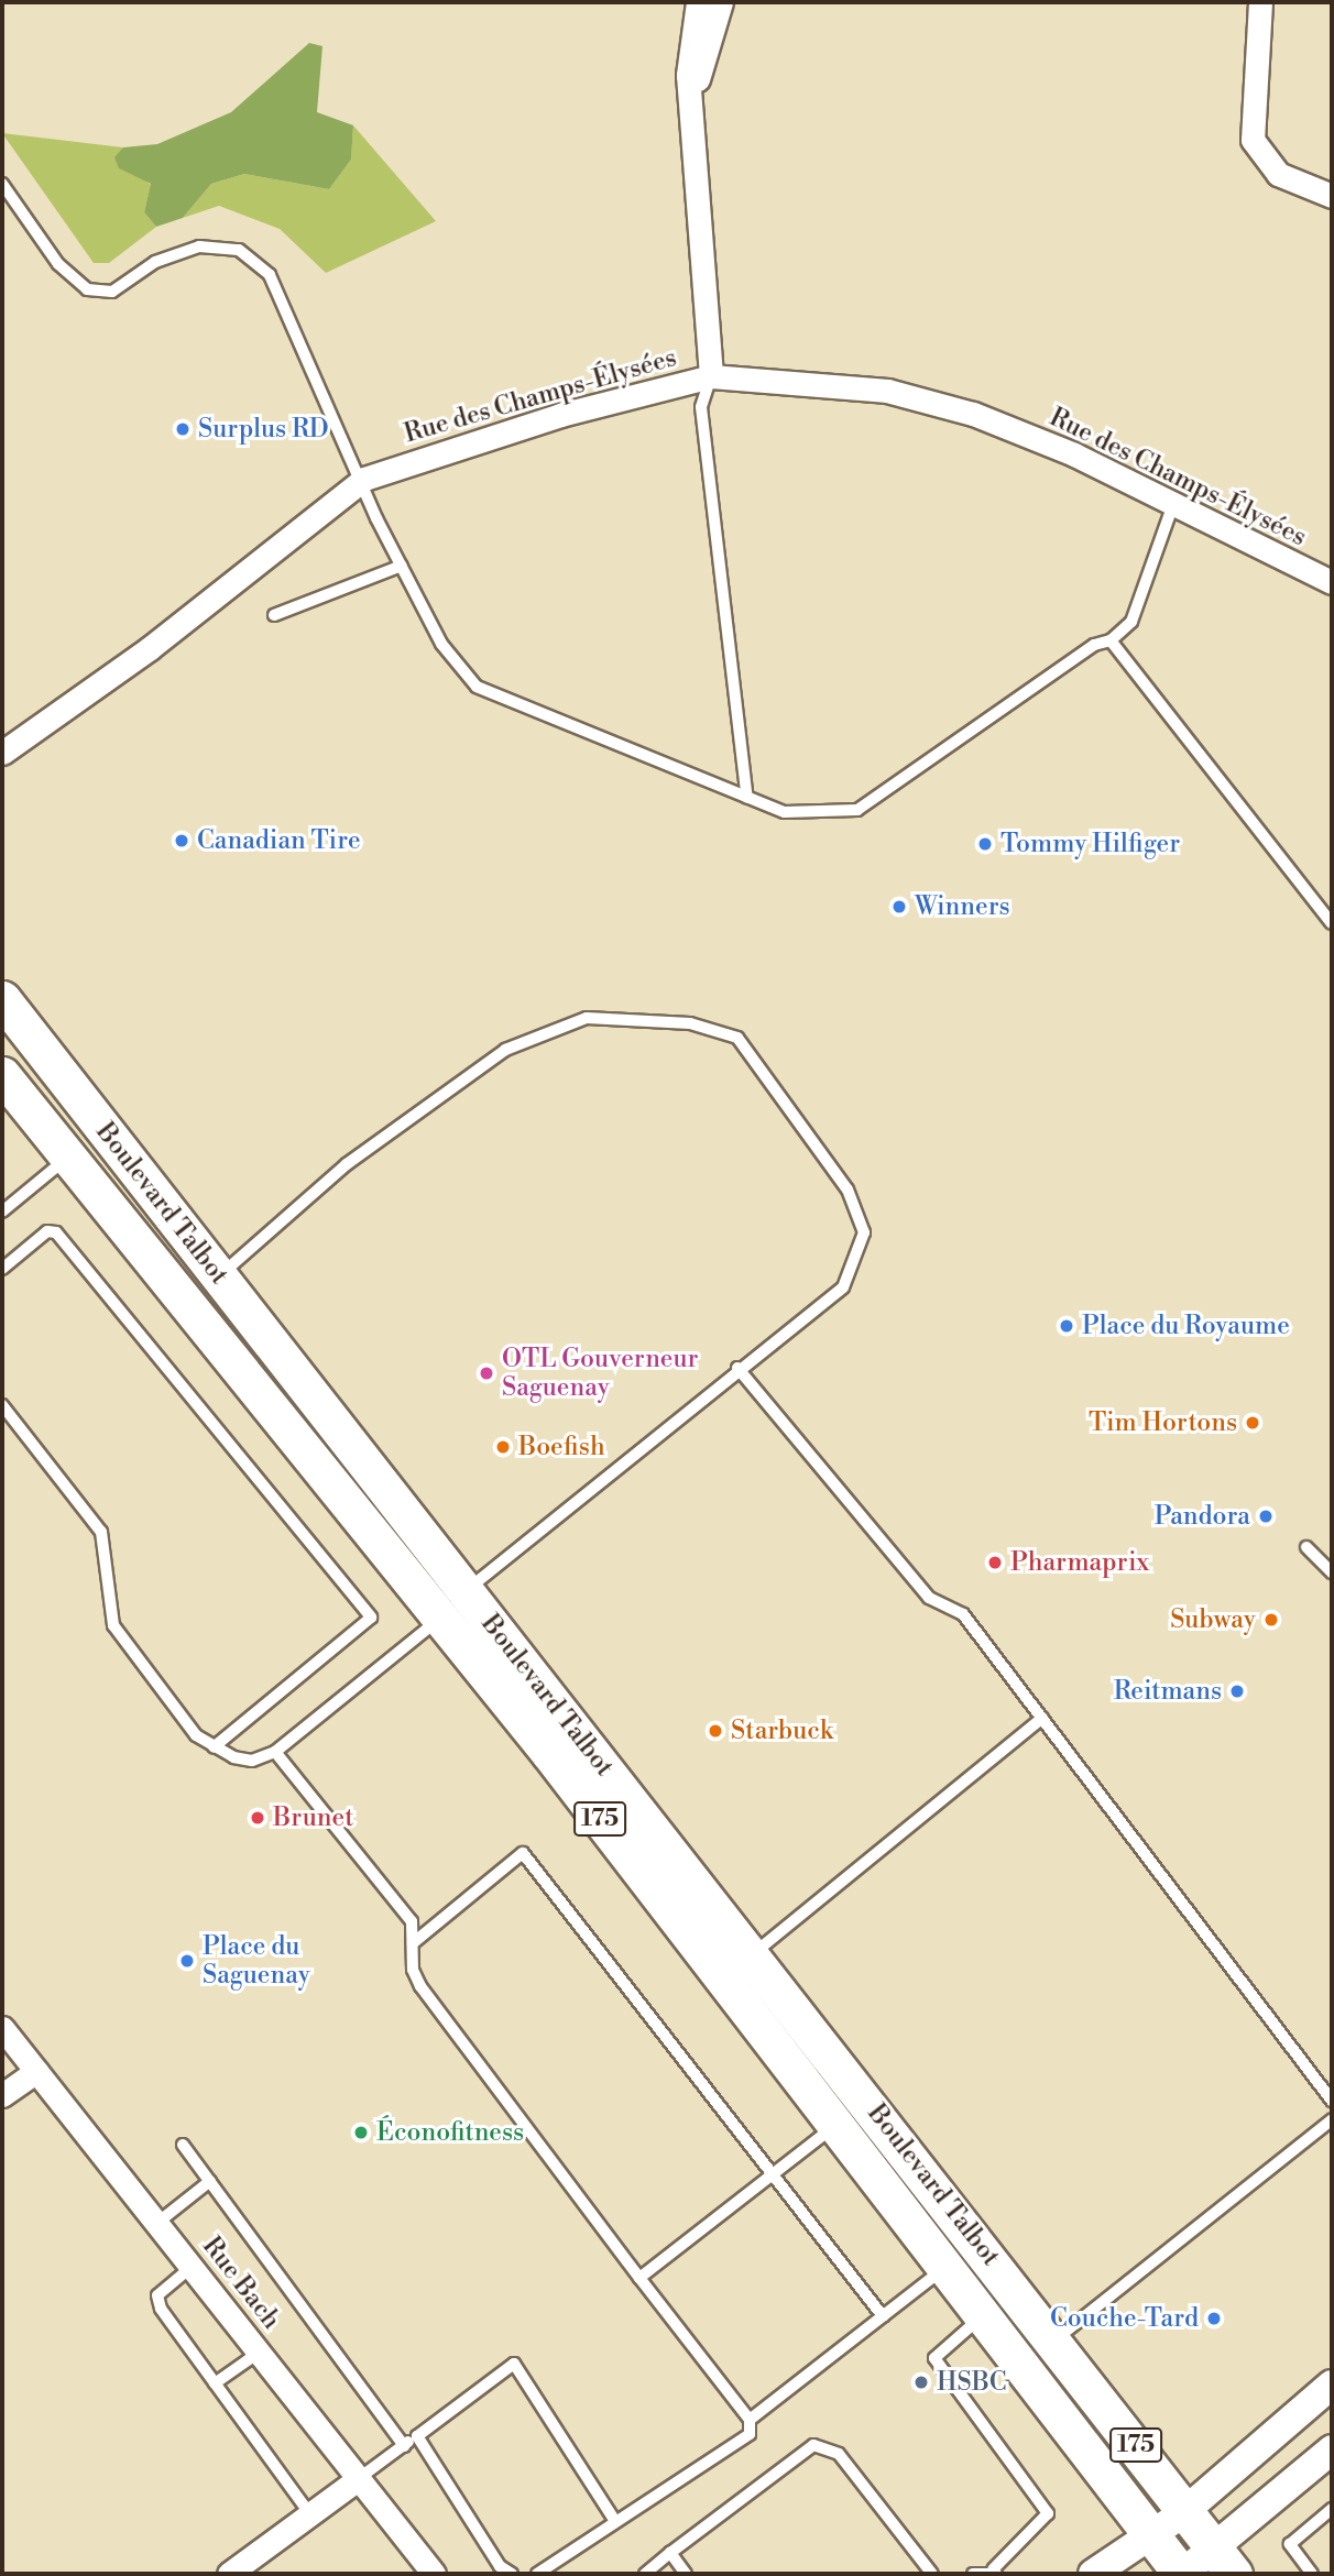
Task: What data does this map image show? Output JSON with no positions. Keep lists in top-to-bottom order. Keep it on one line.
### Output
{"streets":{"main road":["Boulevard Talbot","175"],"street":["Rue des Champs-Élysées","Rue Bach"]},"places":["Surplus RD","Canadian Tire","Tommy Hilfiger","Winners","Place du Royaume","OTL Gouverneur Saguenay","Tim Hortons","Boefish","Pandora","Pharmaprix","Subway","Reitmans","Starbuck","Brunet","Place du Saguenay","Éconofitness","Couche-Tard","HSBC"]}
